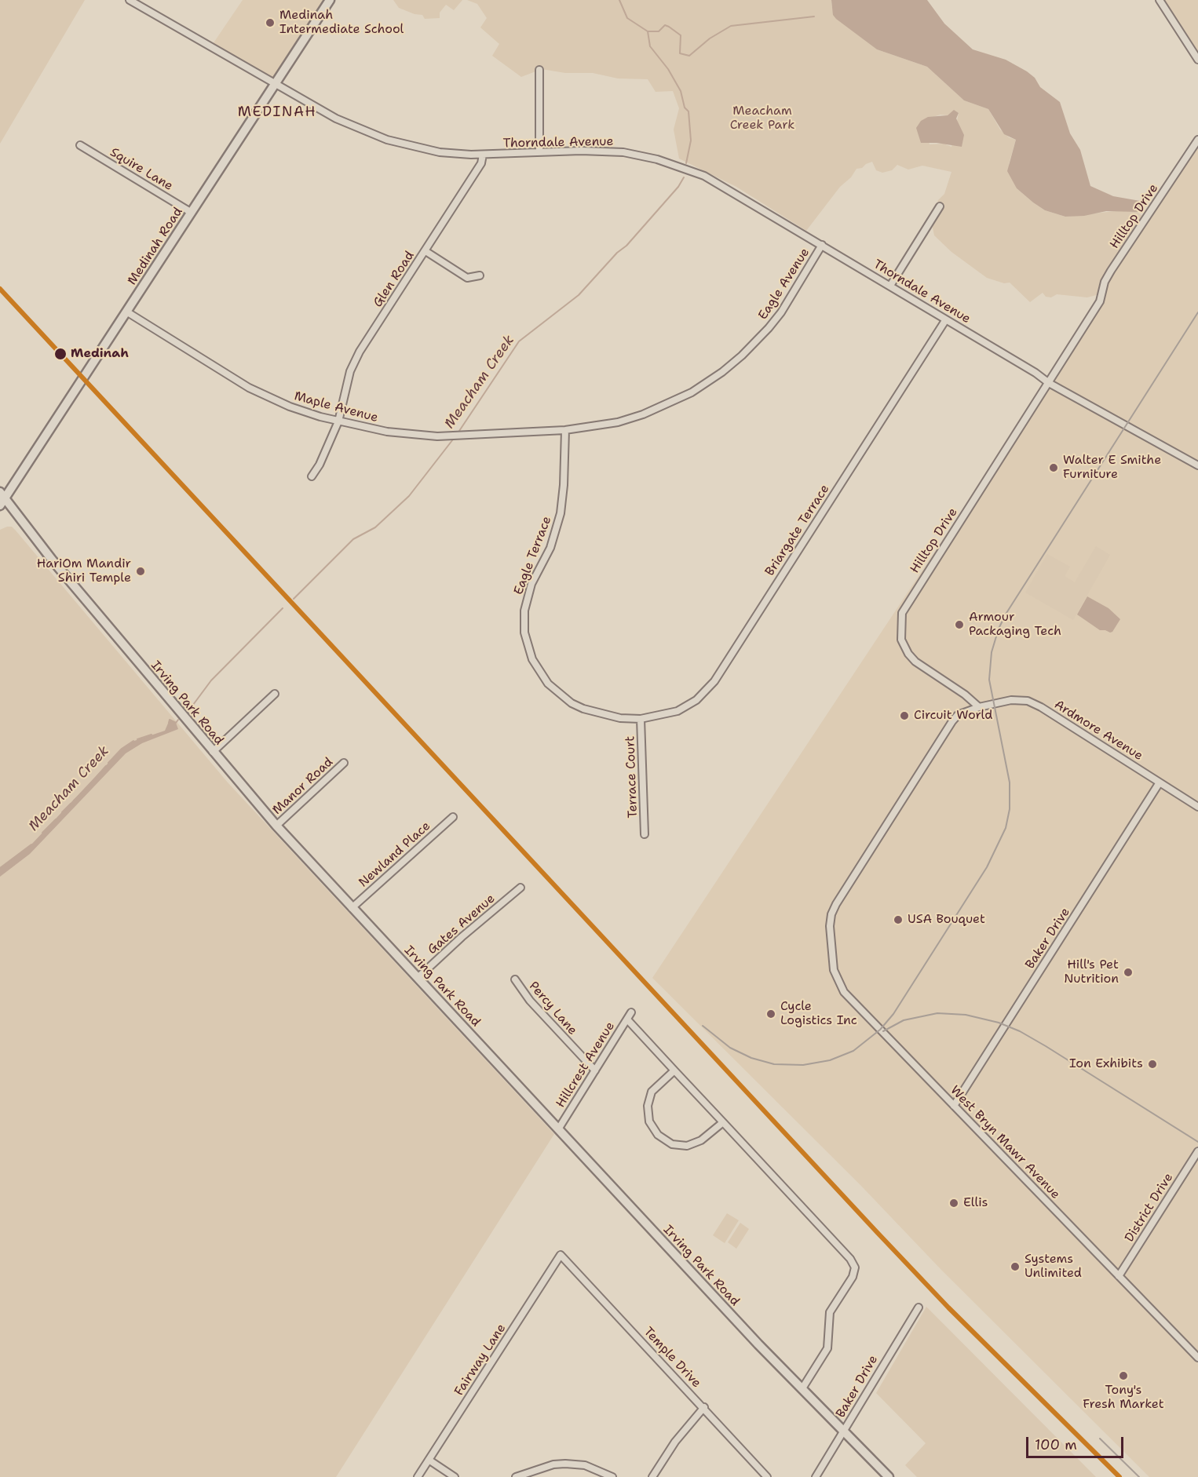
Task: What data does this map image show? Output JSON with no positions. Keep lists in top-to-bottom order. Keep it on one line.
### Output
{"streets":{"main road":["Medinah Road","Irving Park Road"],"street":["Thorndale Avenue","Squire Lane","Hilltop Drive","Glen Road","Eagle Avenue","Maple Avenue","Briargate Terrace","Eagle Terrace","Ardmore Avenue","Terrace Court","Manor Road","Newland Place","Gates Avenue","Baker Drive","Percy Lane","Hillcrest Avenue","West Bryn Mawr Avenue","District Drive","Temple Drive","Fairway Lane"]},"crossings":[["Thorndale Avenue","Hilltop Drive"],["Thorndale Avenue","Medinah Road"],["Thorndale Avenue","Glen Road"],["Thorndale Avenue","Eagle Avenue"],["Thorndale Avenue","Briargate Terrace"],["Squire Lane","Medinah Road"],["Hilltop Drive","Ardmore Avenue"],["Hilltop Drive","West Bryn Mawr Avenue"],["Medinah Road","Maple Avenue"],["Medinah Road","Irving Park Road"],["Glen Road","Maple Avenue"],["Eagle Avenue","Maple Avenue"],["Eagle Avenue","Eagle Terrace"],["Maple Avenue","Eagle Terrace"],["Briargate Terrace","Eagle Terrace"],["Briargate Terrace","Terrace Court"],["Irving Park Road","Manor Road"],["Irving Park Road","Newland Place"],["Irving Park Road","Gates Avenue"],["Irving Park Road","Baker Drive"],["Irving Park Road","Hillcrest Avenue"],["Ardmore Avenue","Baker Drive"],["Ardmore Avenue","West Bryn Mawr Avenue"],["Baker Drive","West Bryn Mawr Avenue"],["Percy Lane","Hillcrest Avenue"],["West Bryn Mawr Avenue","District Drive"],["Temple Drive","Fairway Lane"]],"districts":["MEDINAH"],"water":["Meacham Creek"],"parks":["Meacham Creek Park"],"places":["Medinah Intermediate School","Medinah","Walter E Smithe Furniture","HariOm Mandir Shiri Temple","Armour Packaging Tech","Circuit World","USA Bouquet","Hill's Pet Nutrition","Cycle Logistics Inc","Ion Exhibits","Ellis","Systems Unlimited","Tony's Fresh Market"],"scale_bar":"100 m"}
